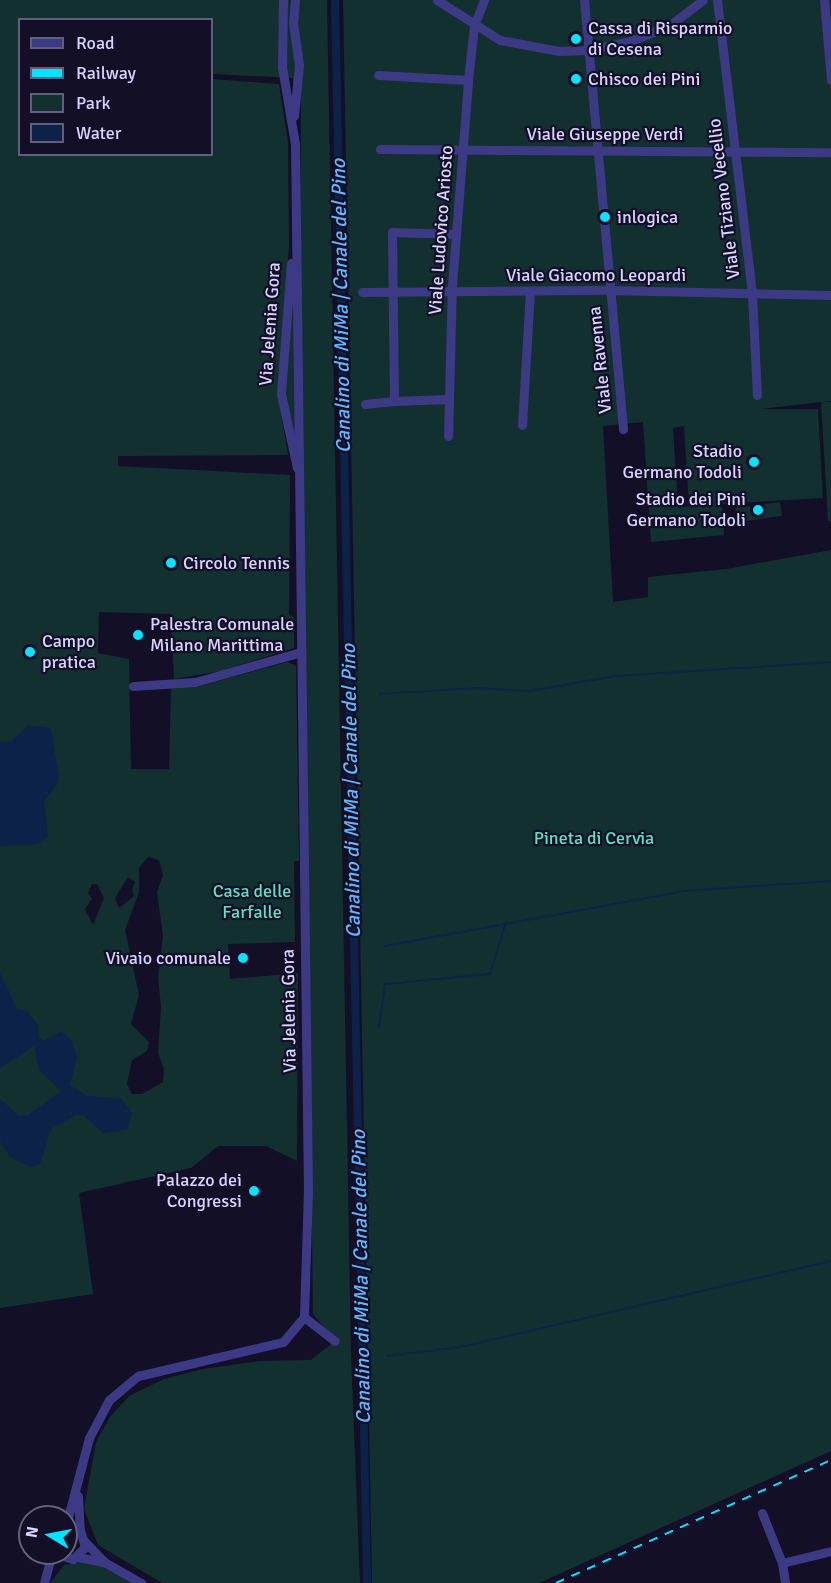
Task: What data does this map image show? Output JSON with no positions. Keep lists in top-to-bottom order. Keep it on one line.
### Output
{"streets":{"street":["Viale Giuseppe Verdi","Viale Tiziano Vecellio","Viale Ludovico Ariosto","Viale Giacomo Leopardi","Via Jelenia Gora","Viale Ravenna"]},"crossings":[["Viale Giuseppe Verdi","Viale Tiziano Vecellio"],["Viale Giuseppe Verdi","Viale Ludovico Ariosto"],["Viale Giuseppe Verdi","Viale Ravenna"],["Viale Tiziano Vecellio","Viale Giacomo Leopardi"],["Viale Ludovico Ariosto","Viale Giacomo Leopardi"],["Viale Giacomo Leopardi","Viale Ravenna"]],"water":["Canalino di MiMa | Canale del Pino"],"parks":["Pineta di Cervia","Casa delle Farfalle"],"places":["Cassa di Risparmio di Cesena","Chisco dei Pini","inlogica","Stadio Germano Todoli","Stadio dei Pini Germano Todoli","Circolo Tennis","Palestra Comunale Milano Marittima","Campo pratica","Vivaio comunale","Palazzo dei Congressi"],"legend":["Road","Railway","Park","Water"],"north":"left"}
